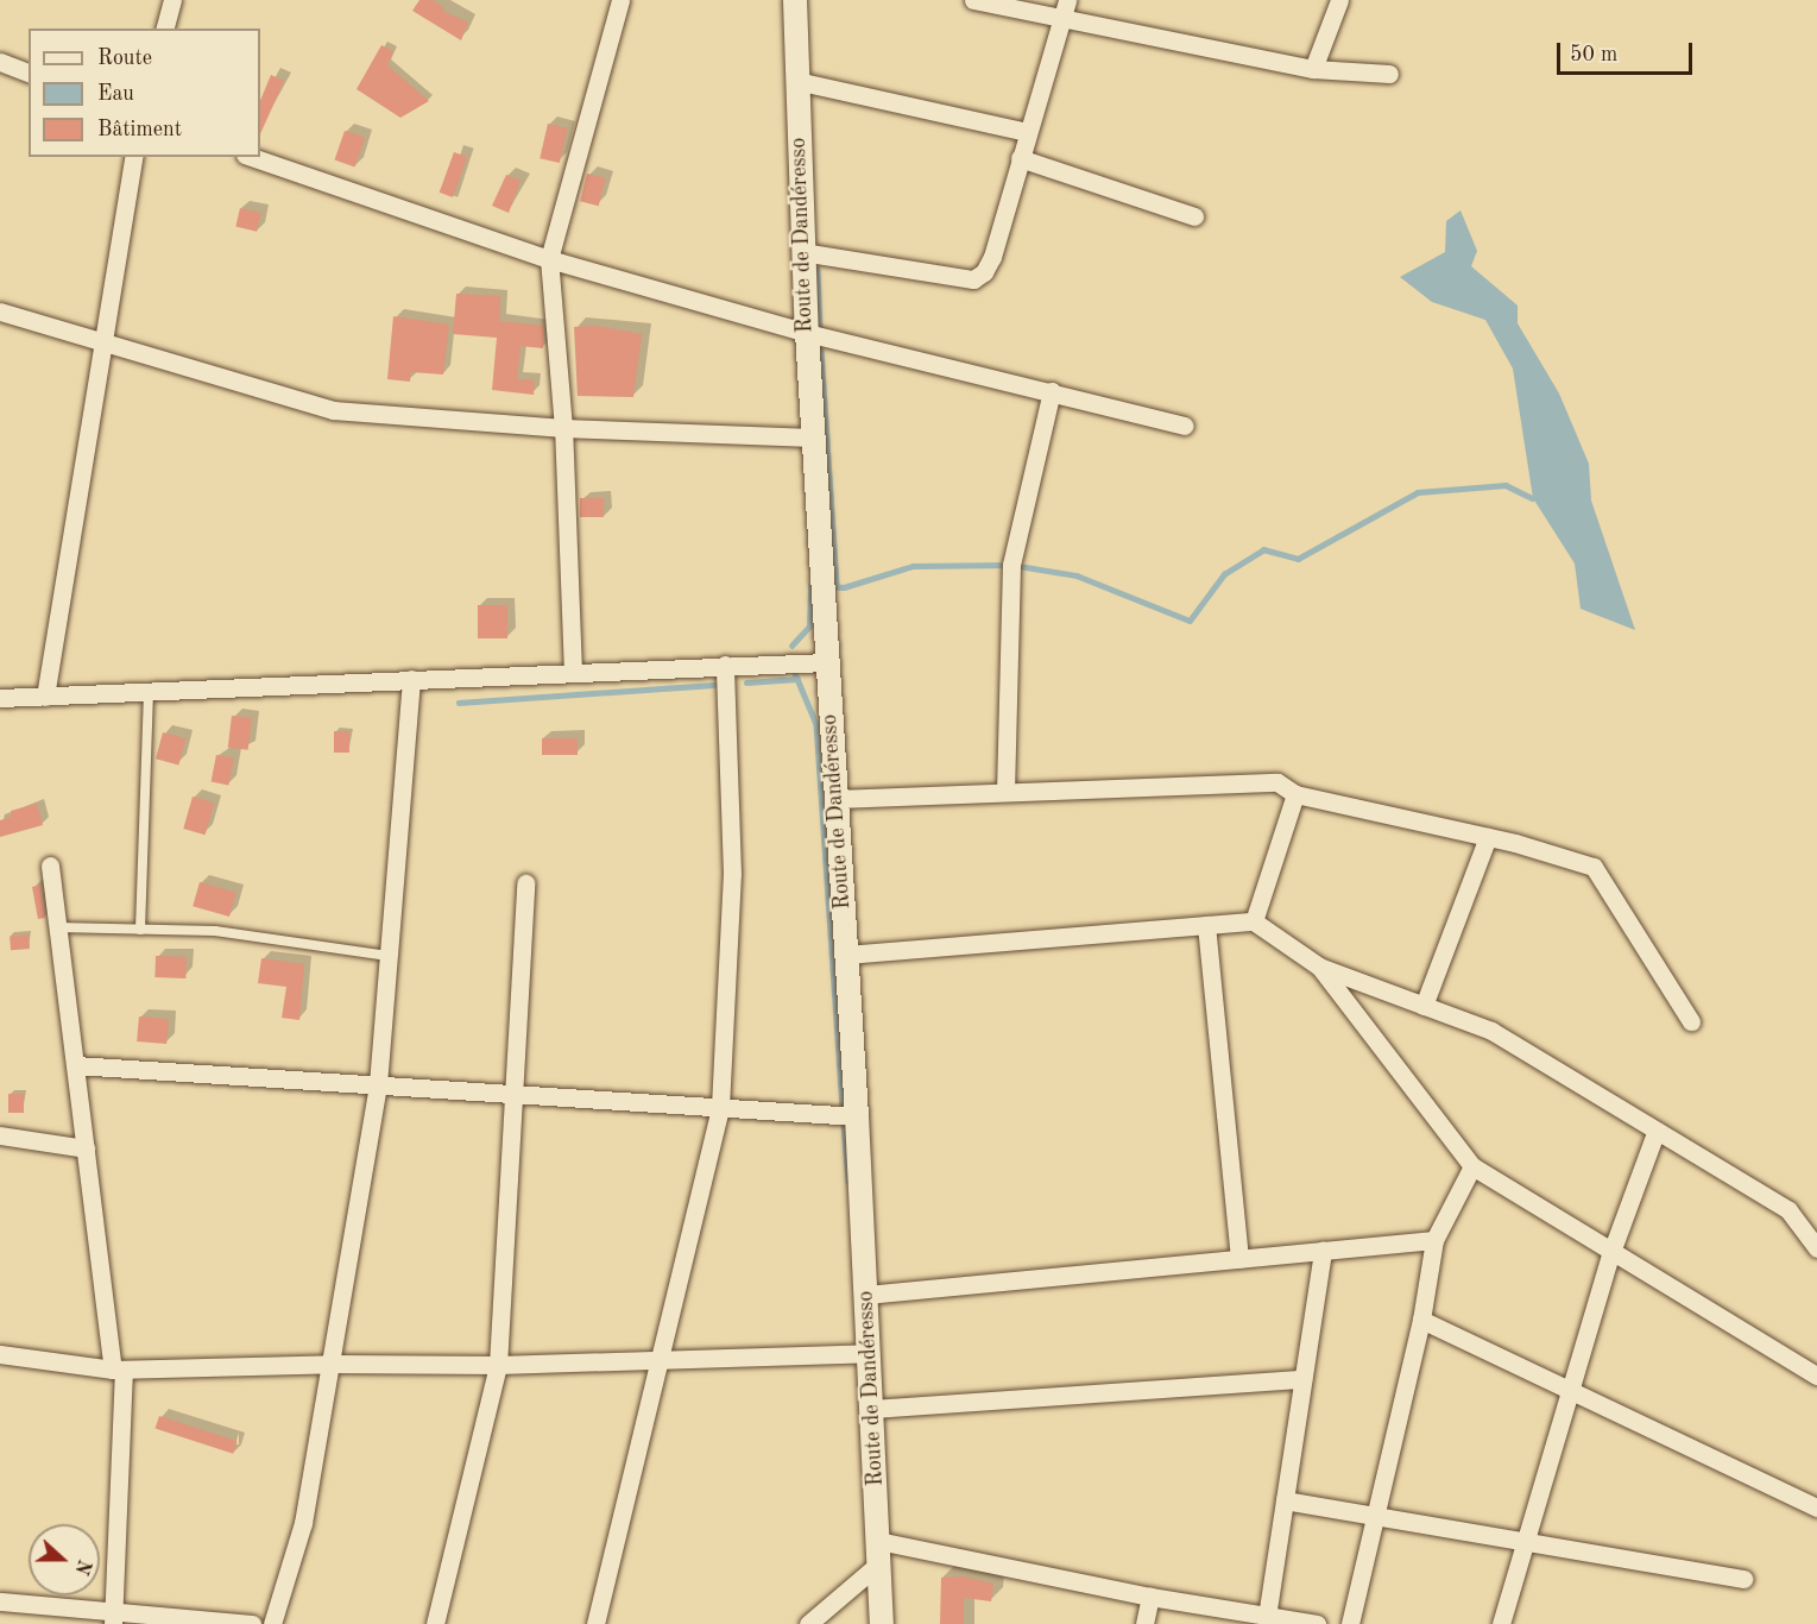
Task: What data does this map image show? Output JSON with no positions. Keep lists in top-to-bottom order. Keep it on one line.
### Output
{"streets":{"street":["Route de Dandéresso"]},"legend":["Route","Eau","Bâtiment"],"scale_bar":"50 m","north":"right"}
